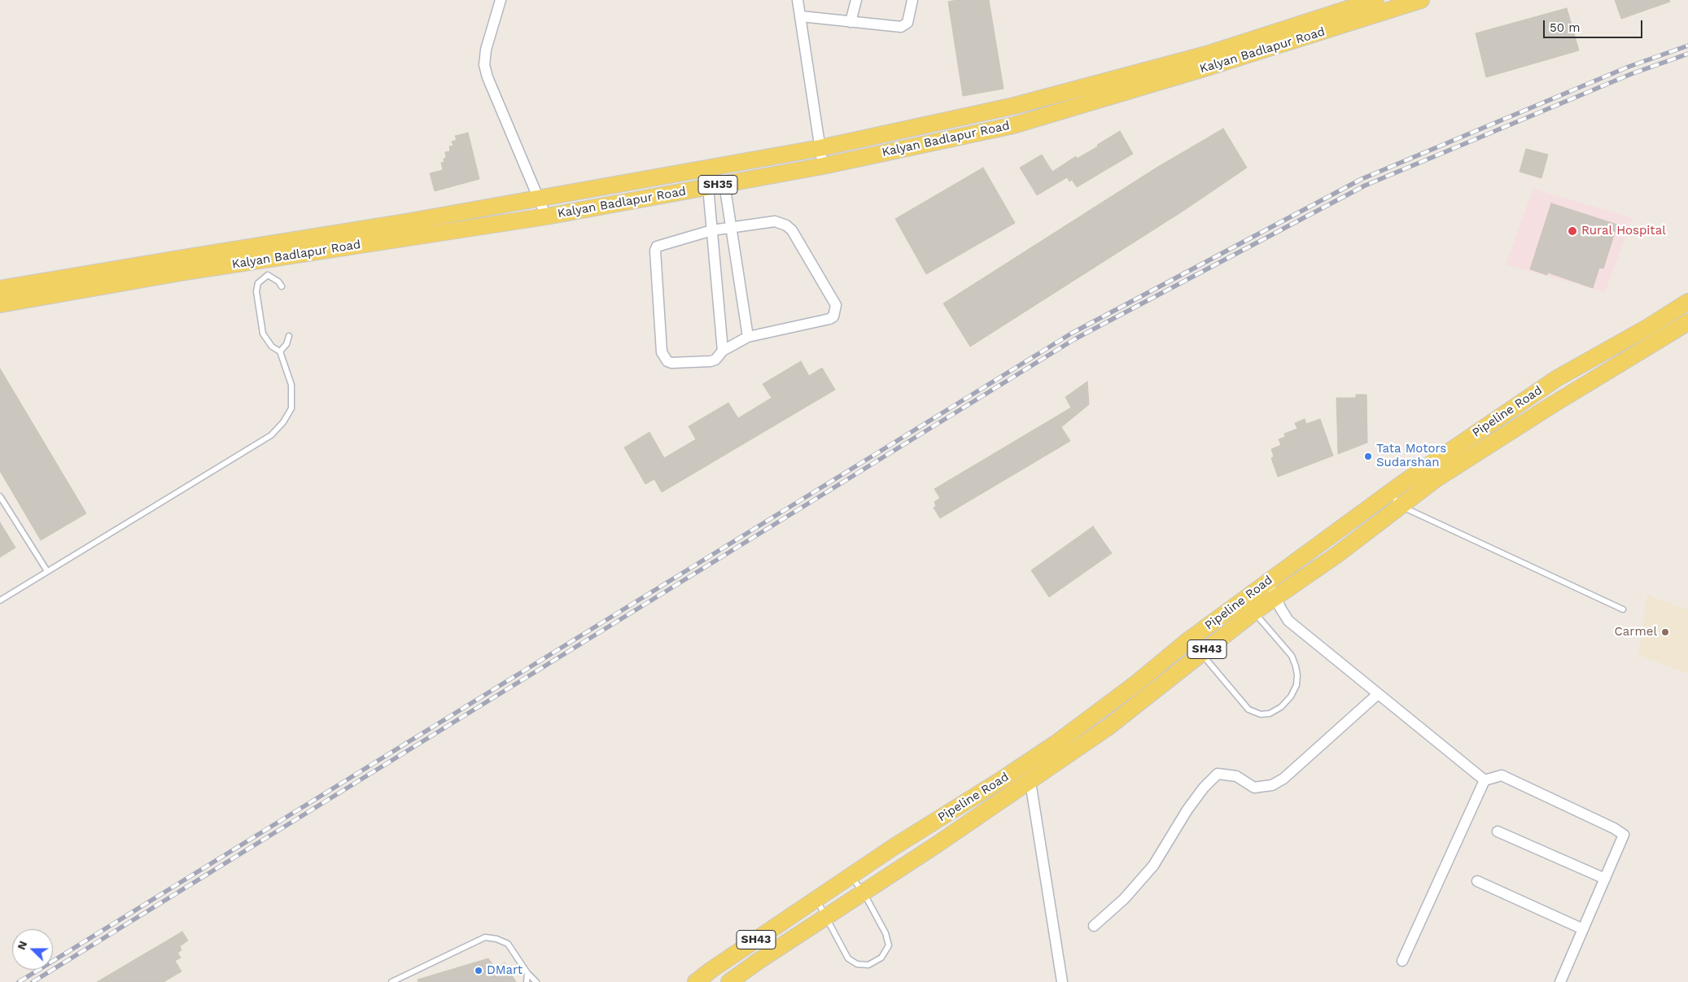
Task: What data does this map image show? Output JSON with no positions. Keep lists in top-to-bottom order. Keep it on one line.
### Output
{"streets":{"main road":["Kalyan Badlapur Road","SH35","Pipeline Road","SH43"]},"places":["Rural Hospital","Tata Motors Sudarshan","Carmel","DMart"],"scale_bar":"50 m","north":"left"}
